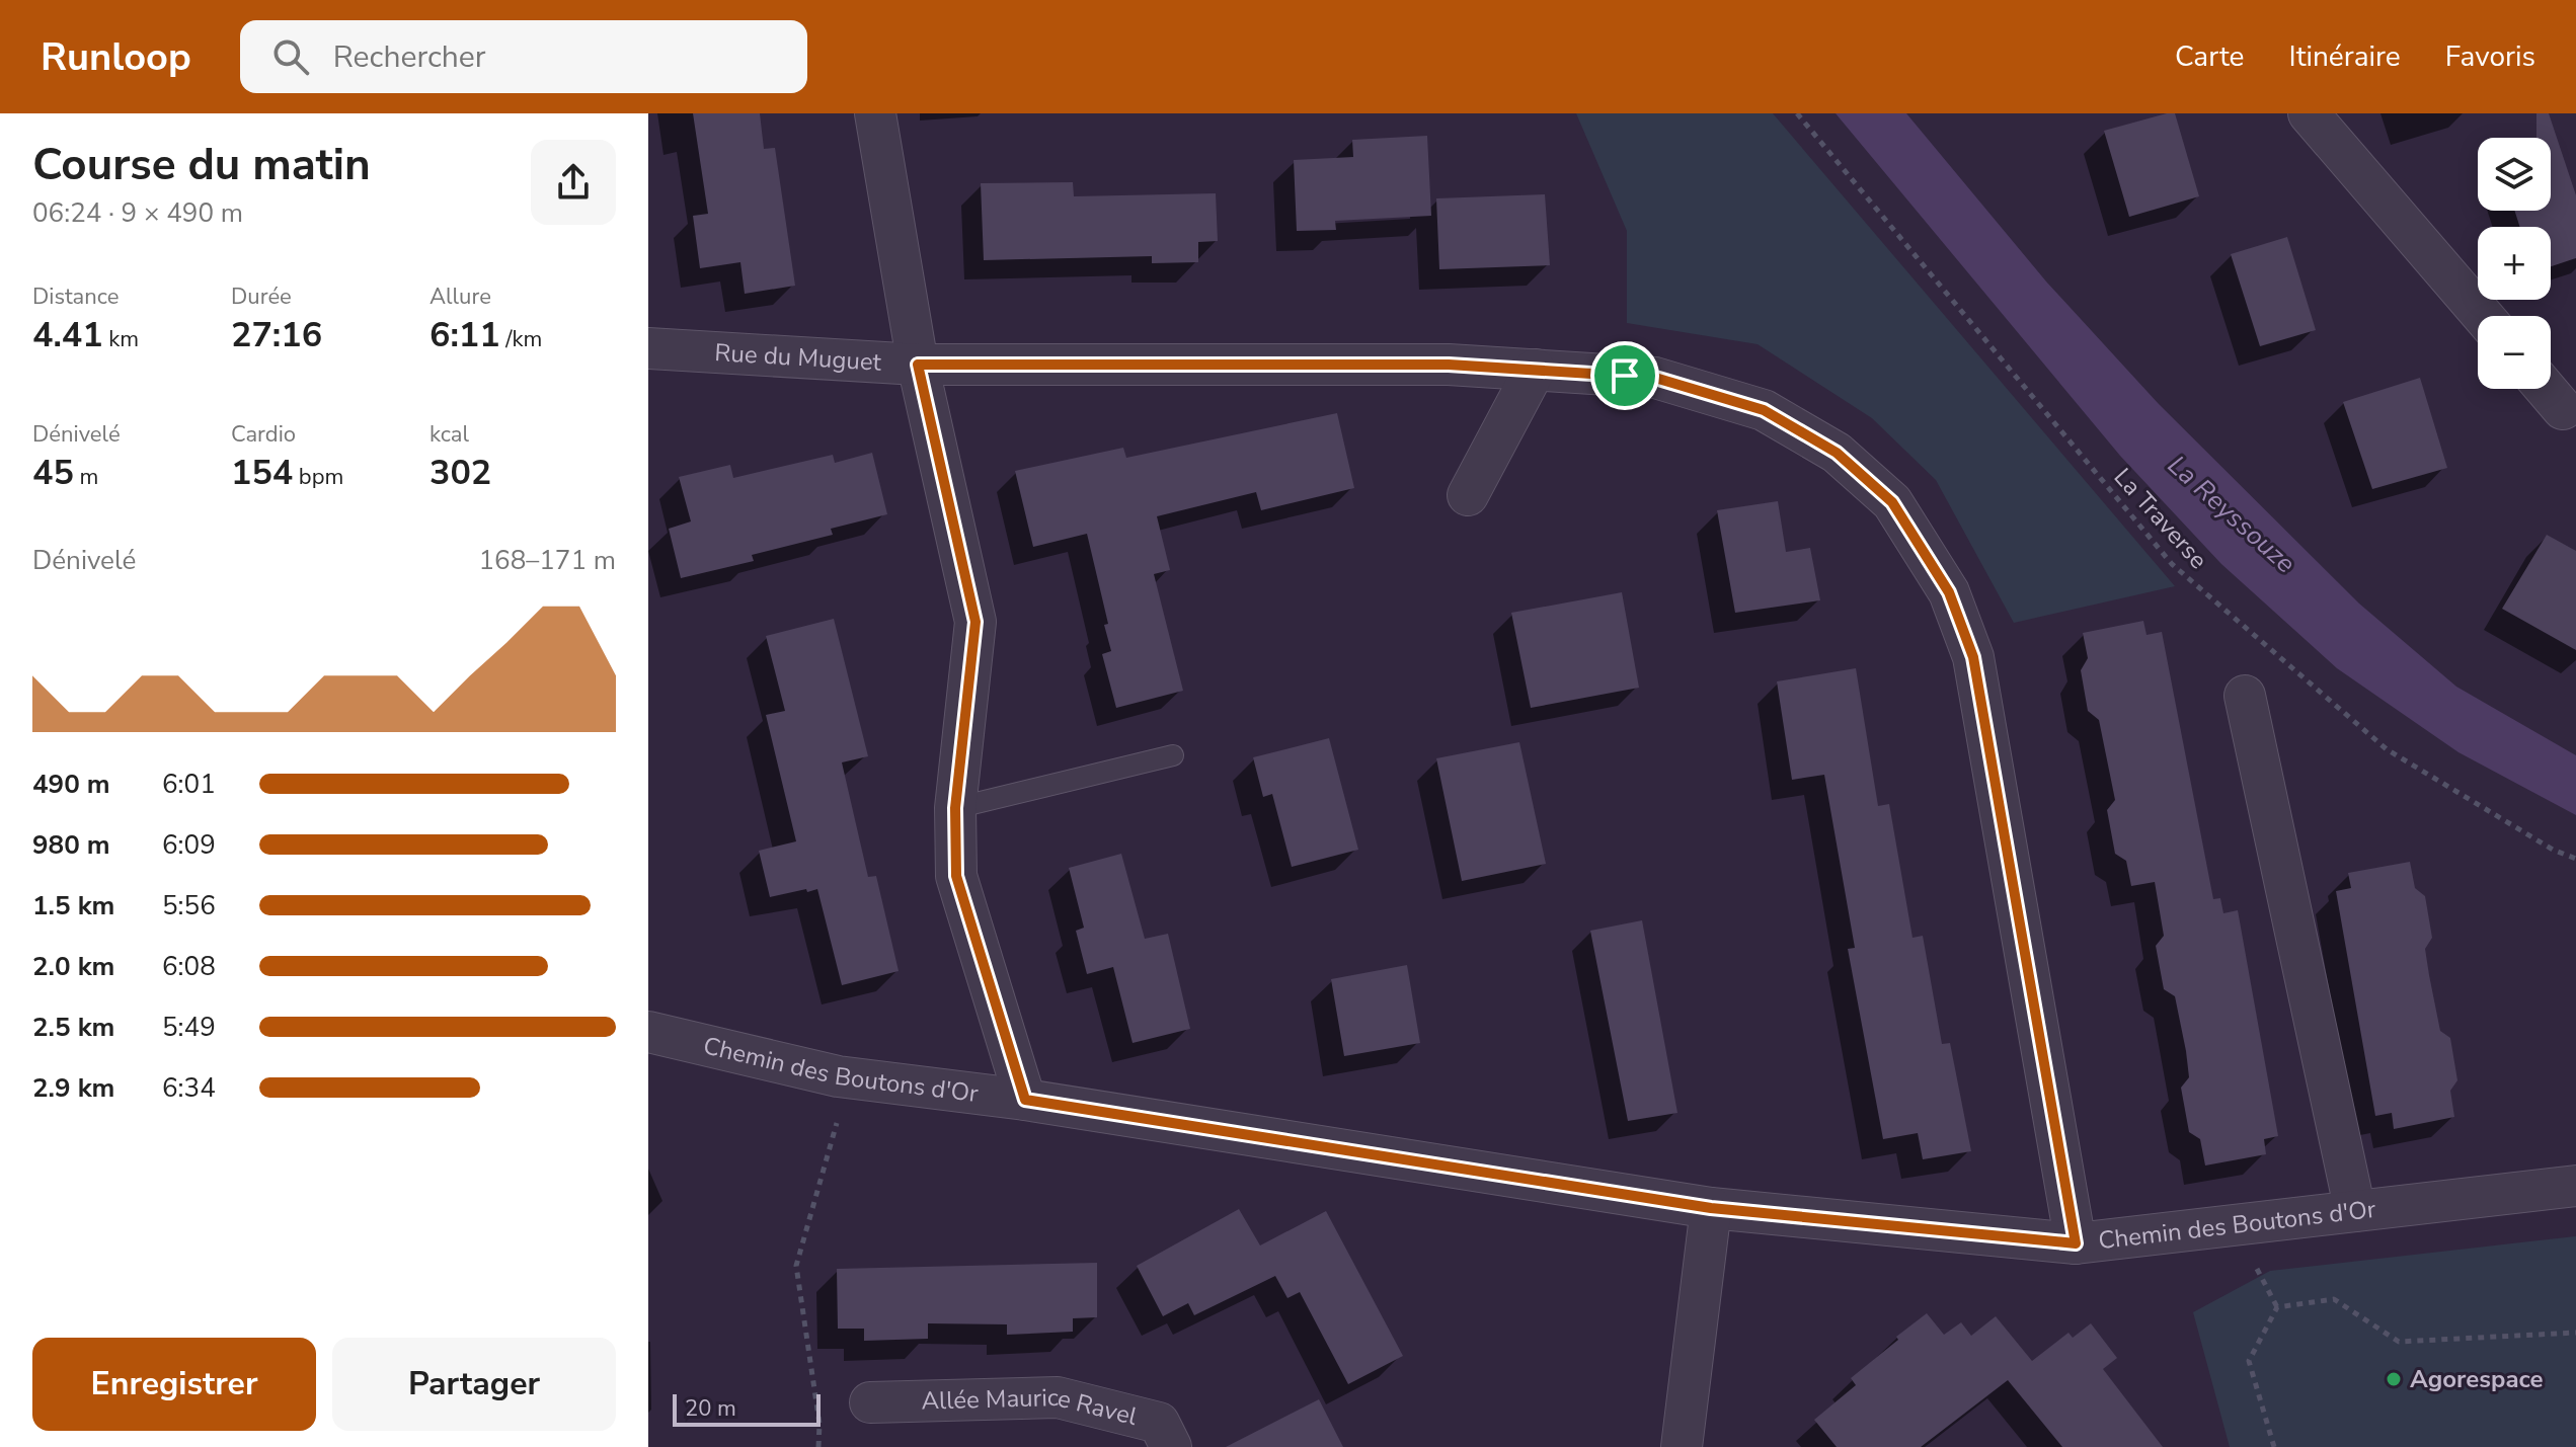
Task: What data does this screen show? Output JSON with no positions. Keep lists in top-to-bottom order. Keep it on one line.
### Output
{"streets":{"street":["Rue du Muguet","Chemin des Boutons d'Or","Allée Maurice Ravel"],"path":["La Traverse"]},"crossings":[["Rue du Muguet","Chemin des Boutons d'Or"]],"water":["La Reyssouze"],"places":["Agorespace"],"scale_bar":"20 m","page":{"header":"Runloop","search":"Rechercher","nav":["Carte","Itinéraire","Favoris"],"heading":["Course du matin","06:24 · 9 × 490 m"],"map_buttons":["+","−"],"stats":[["Distance","4.41 km"],["Durée","27:16"],["Allure","6:11 /km"],["Dénivelé","45 m"],["Cardio","154 bpm"],["kcal","302"]],"chart":["Dénivelé","168–171 m"],"list":[{"name":"490 m","note":"6:01"},{"name":"980 m","note":"6:09"},{"name":"1.5 km","note":"5:56"},{"name":"2.0 km","note":"6:08"},{"name":"2.5 km","note":"5:49"},{"name":"2.9 km","note":"6:34"}],"buttons":["Enregistrer","Partager"],"scale":"20 m"}}
